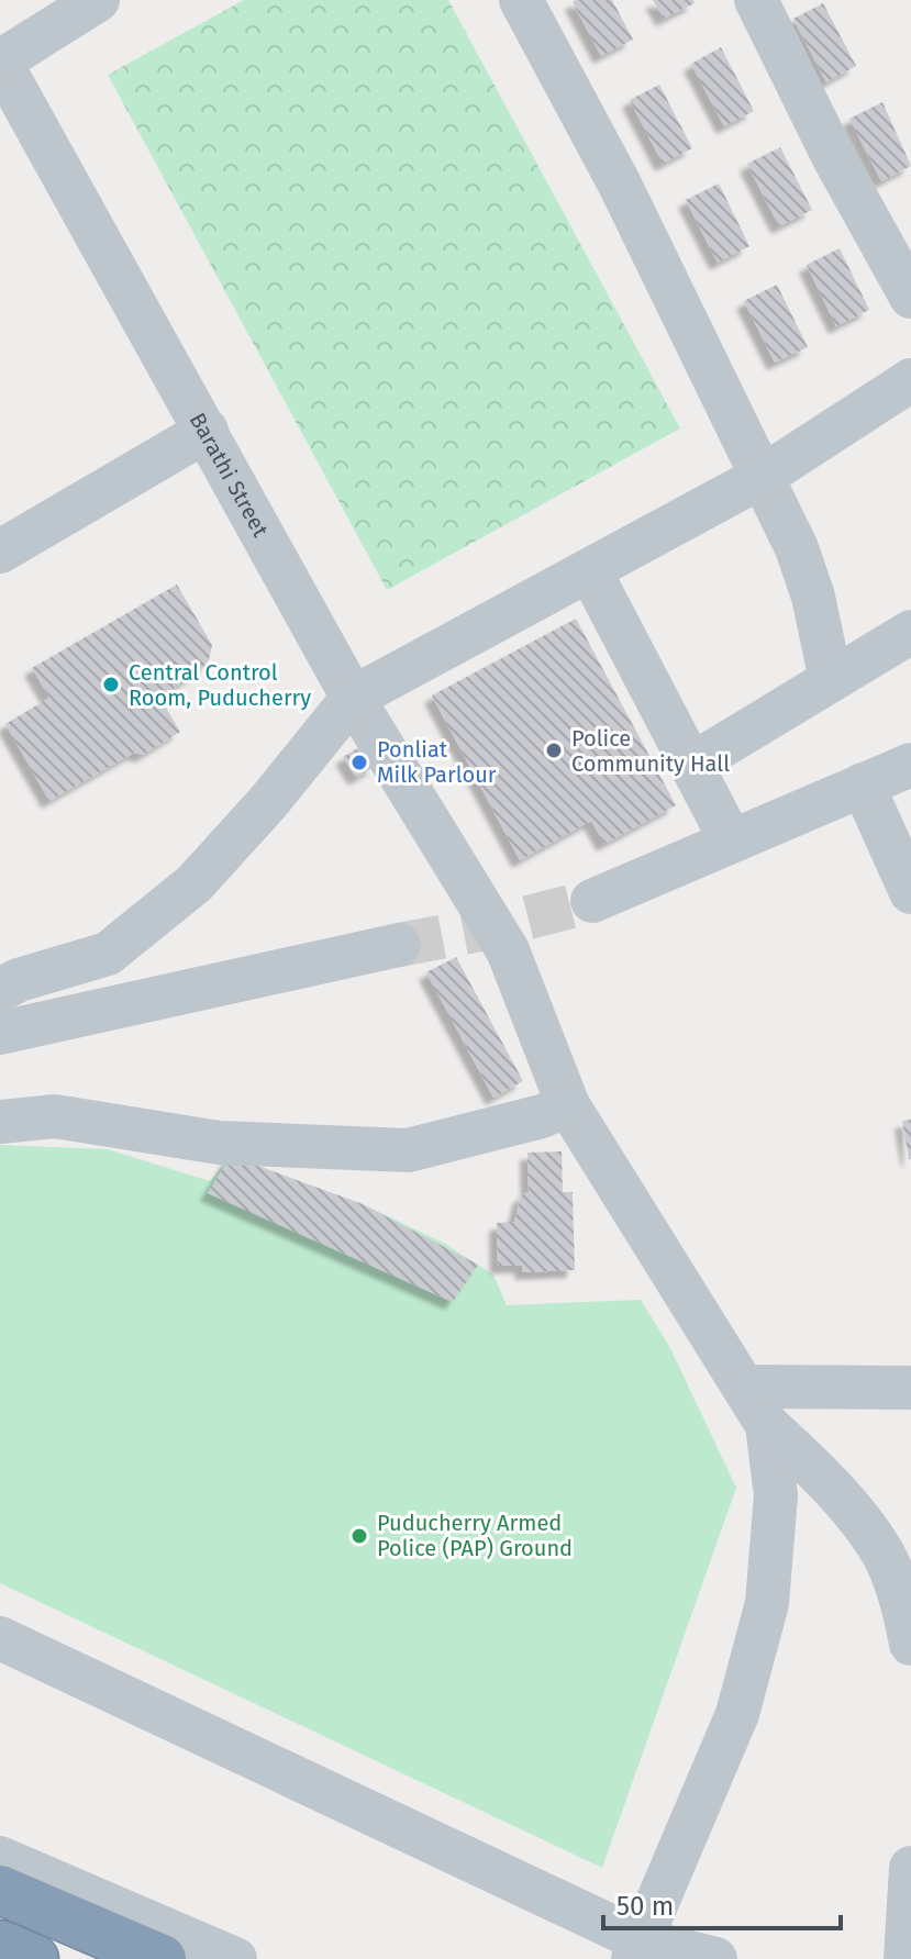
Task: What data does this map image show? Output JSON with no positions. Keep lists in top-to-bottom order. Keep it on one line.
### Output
{"streets":{"street":["Barathi Street"]},"places":["Central Control Room, Puducherry","Police Community Hall","Ponliat Milk Parlour","Puducherry Armed Police (PAP) Ground"],"scale_bar":"50 m"}
